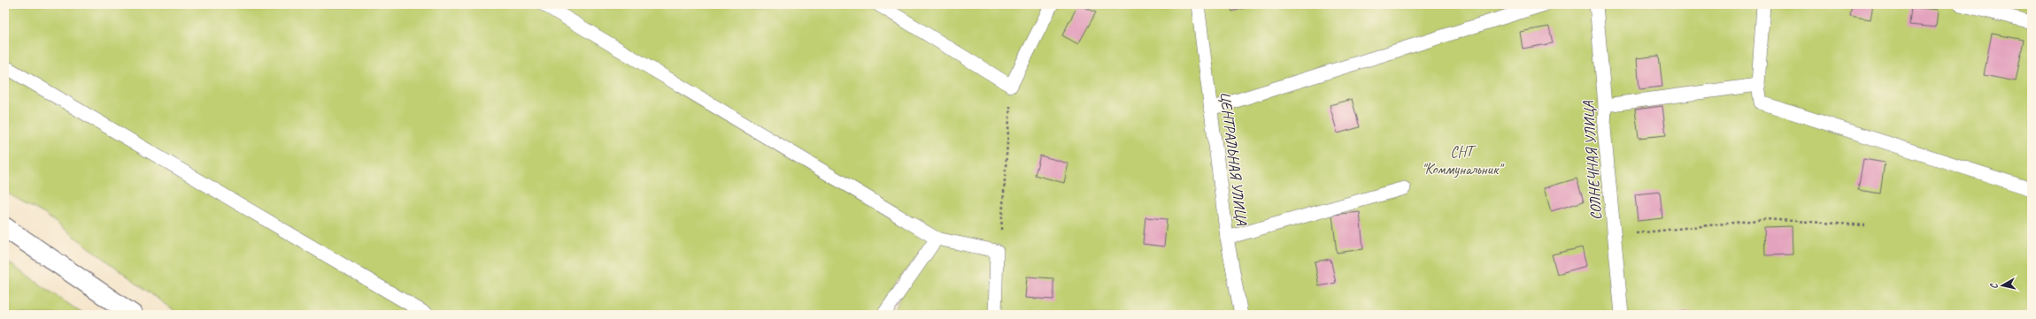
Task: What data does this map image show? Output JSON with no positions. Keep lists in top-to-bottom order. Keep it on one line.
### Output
{"streets":{"lane":["ЦЕНТРАЛЬНАЯ УЛИЦА","СОЛНЕЧНАЯ УЛИЦА"]},"parks":["СНТ \"Коммунальник\""],"north":"left"}
